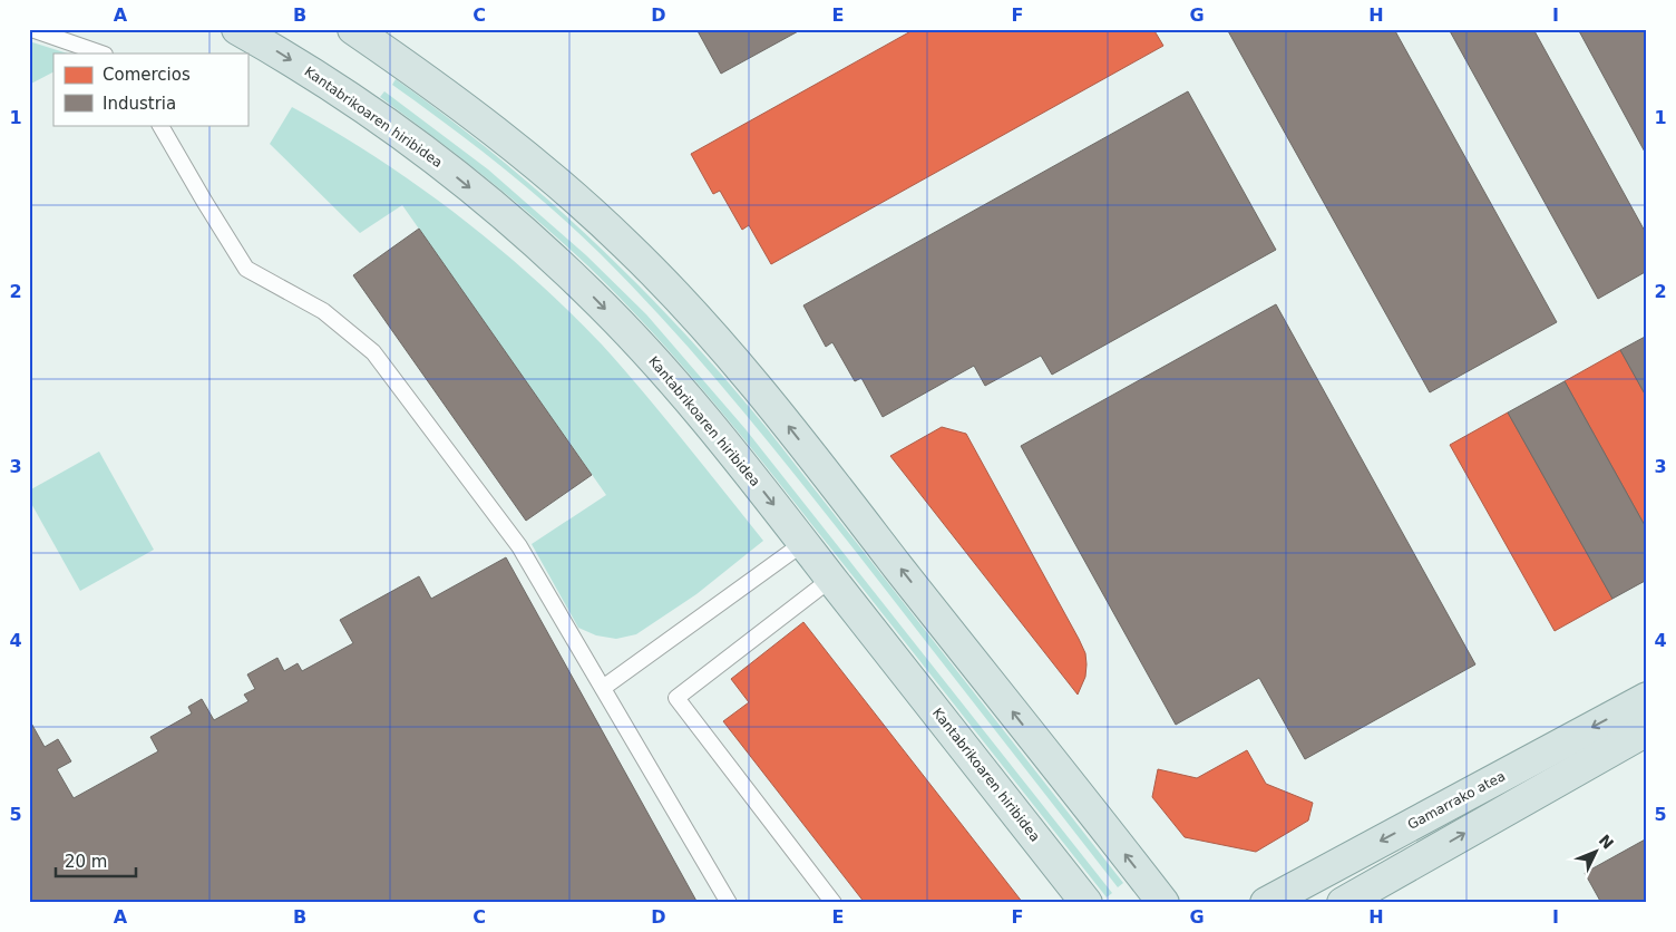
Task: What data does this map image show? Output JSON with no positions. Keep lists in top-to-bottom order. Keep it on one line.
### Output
{"streets":{"main road":["Kantabrikoaren hiribidea","Gamarrako atea"]},"legend":["Comercios","Industria"],"scale_bar":"20 m","north":"top right","grid":{"columns":["A","B","C","D","E","F","G","H","I"],"rows":["1","2","3","4","5"]}}
